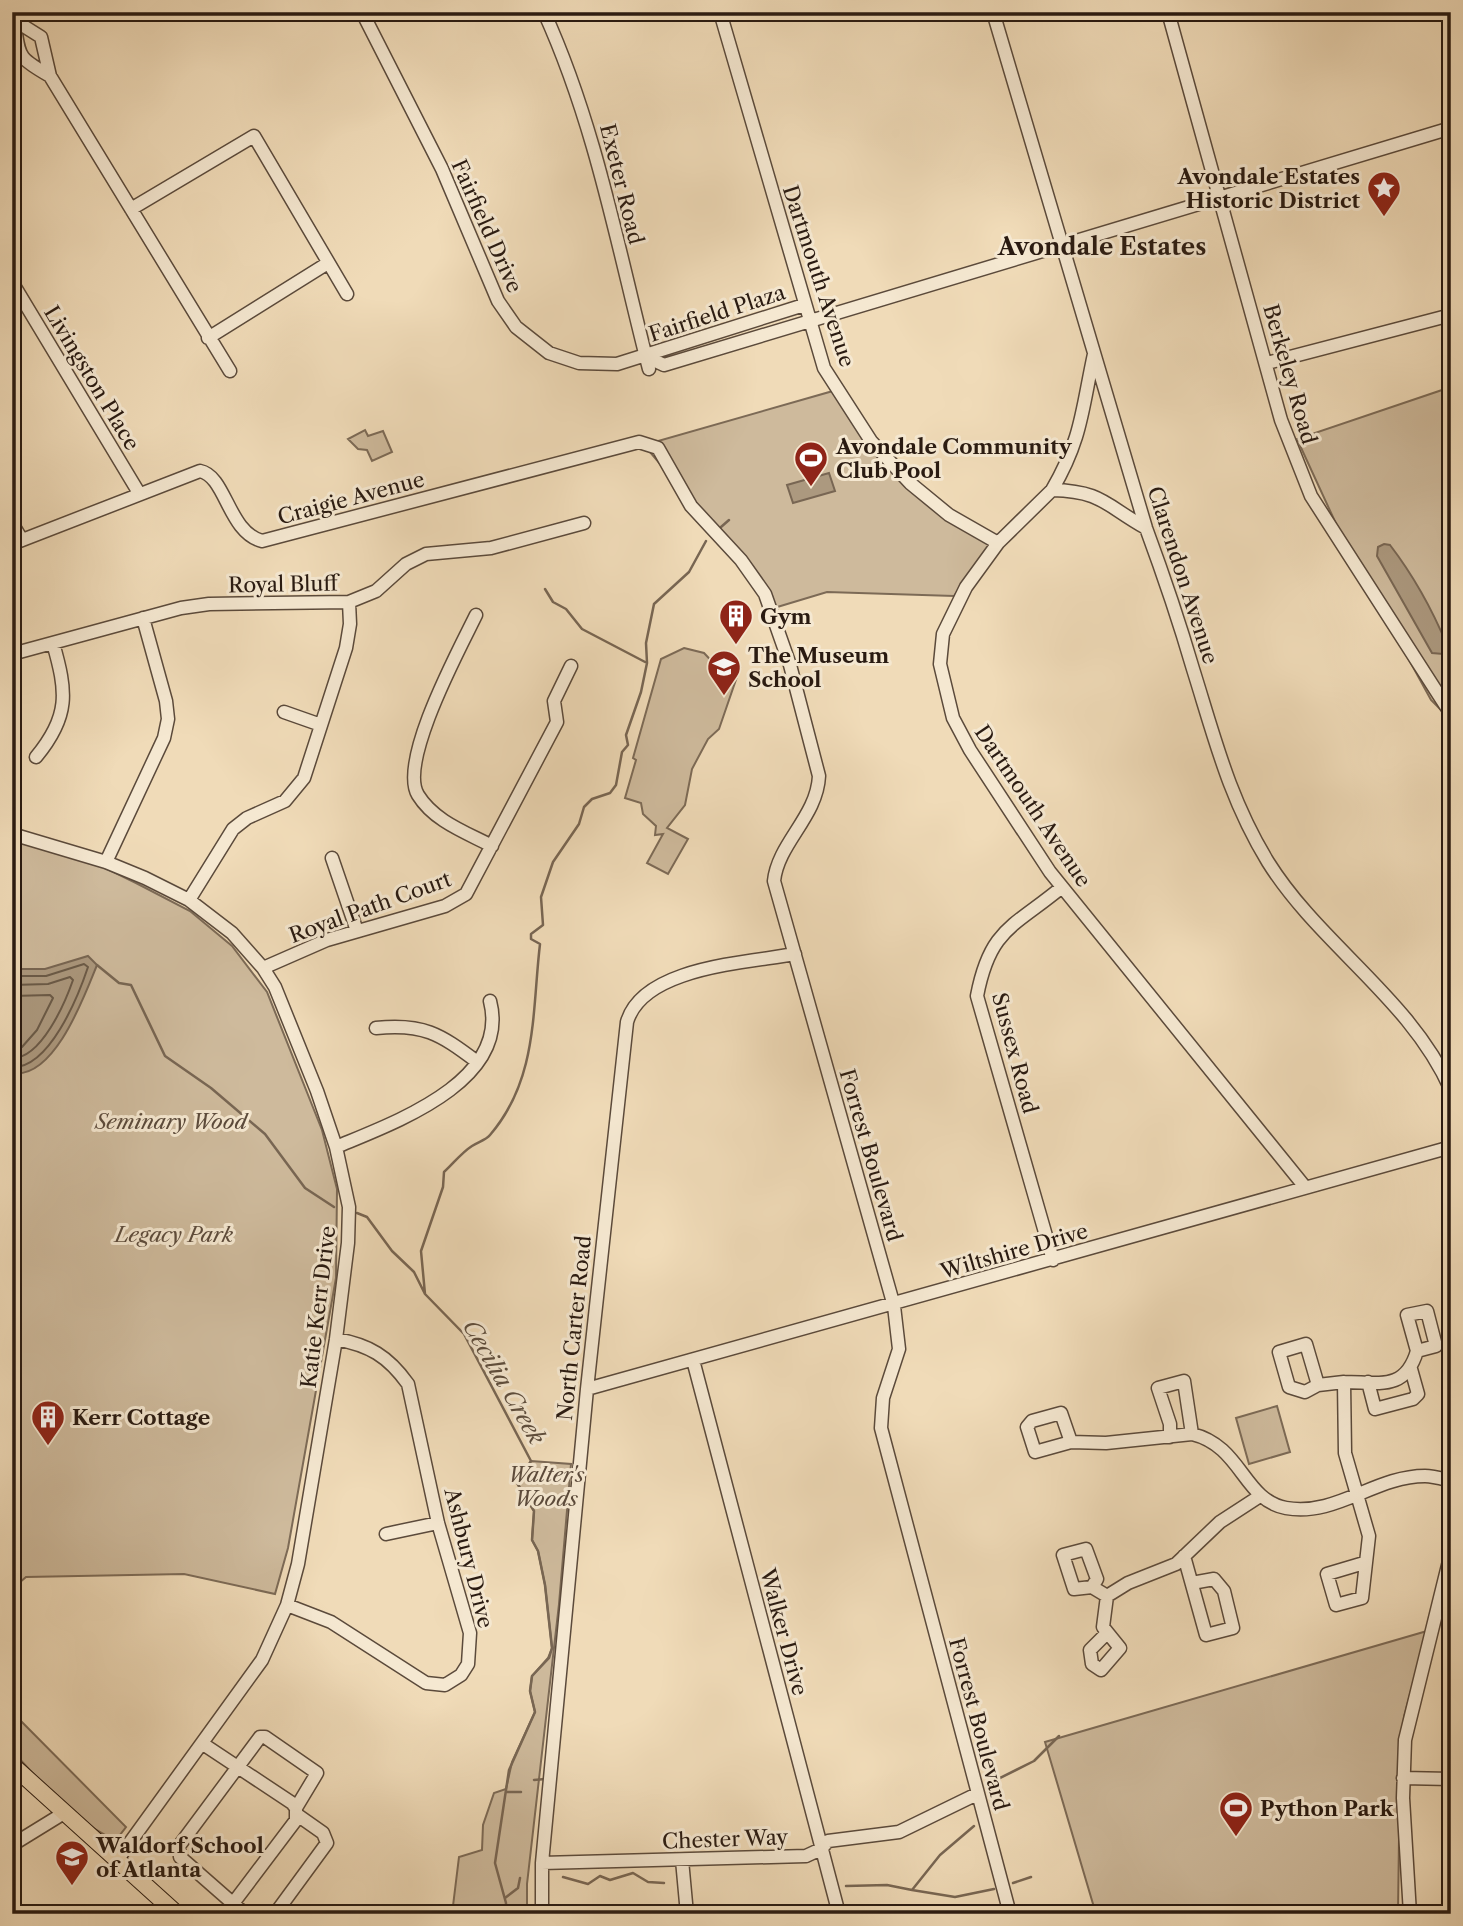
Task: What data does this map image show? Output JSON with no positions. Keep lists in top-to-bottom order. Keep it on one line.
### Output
{"streets":{"street":["Exeter Road","Fairfield Drive","Dartmouth Avenue","Fairfield Plaza","Berkeley Road","Livingston Place","Craigie Avenue","Clarendon Avenue","Royal Bluff","Royal Path Court","Sussex Road","Forrest Boulevard","Wiltshire Drive","Katie Kerr Drive","North Carter Road","Ashbury Drive","Walker Drive","Chester Way"]},"crossings":[["Exeter Road","Fairfield Drive"],["Exeter Road","Fairfield Plaza"],["Fairfield Drive","Fairfield Plaza"],["Dartmouth Avenue","Fairfield Plaza"],["Dartmouth Avenue","Sussex Road"],["Dartmouth Avenue","Wiltshire Drive"],["Fairfield Plaza","Berkeley Road"],["Fairfield Plaza","Clarendon Avenue"],["Livingston Place","Craigie Avenue"],["Craigie Avenue","Forrest Boulevard"],["Royal Path Court","Katie Kerr Drive"],["Sussex Road","Wiltshire Drive"],["Forrest Boulevard","Wiltshire Drive"],["Forrest Boulevard","North Carter Road"],["Forrest Boulevard","Chester Way"],["Wiltshire Drive","North Carter Road"],["Wiltshire Drive","Walker Drive"],["Katie Kerr Drive","Ashbury Drive"],["North Carter Road","Chester Way"],["Walker Drive","Chester Way"]],"districts":["Avondale Estates"],"water":["Cecilia Creek"],"parks":["Seminary Wood","Legacy Park","Walter's Woods"],"places":{"place":["Avondale Estates Historic District"],"sports":["Avondale Community Club Pool","Python Park"],"building":["Gym","Kerr Cottage"],"school or university":["The Museum School","Waldorf School of Atlanta"]}}
